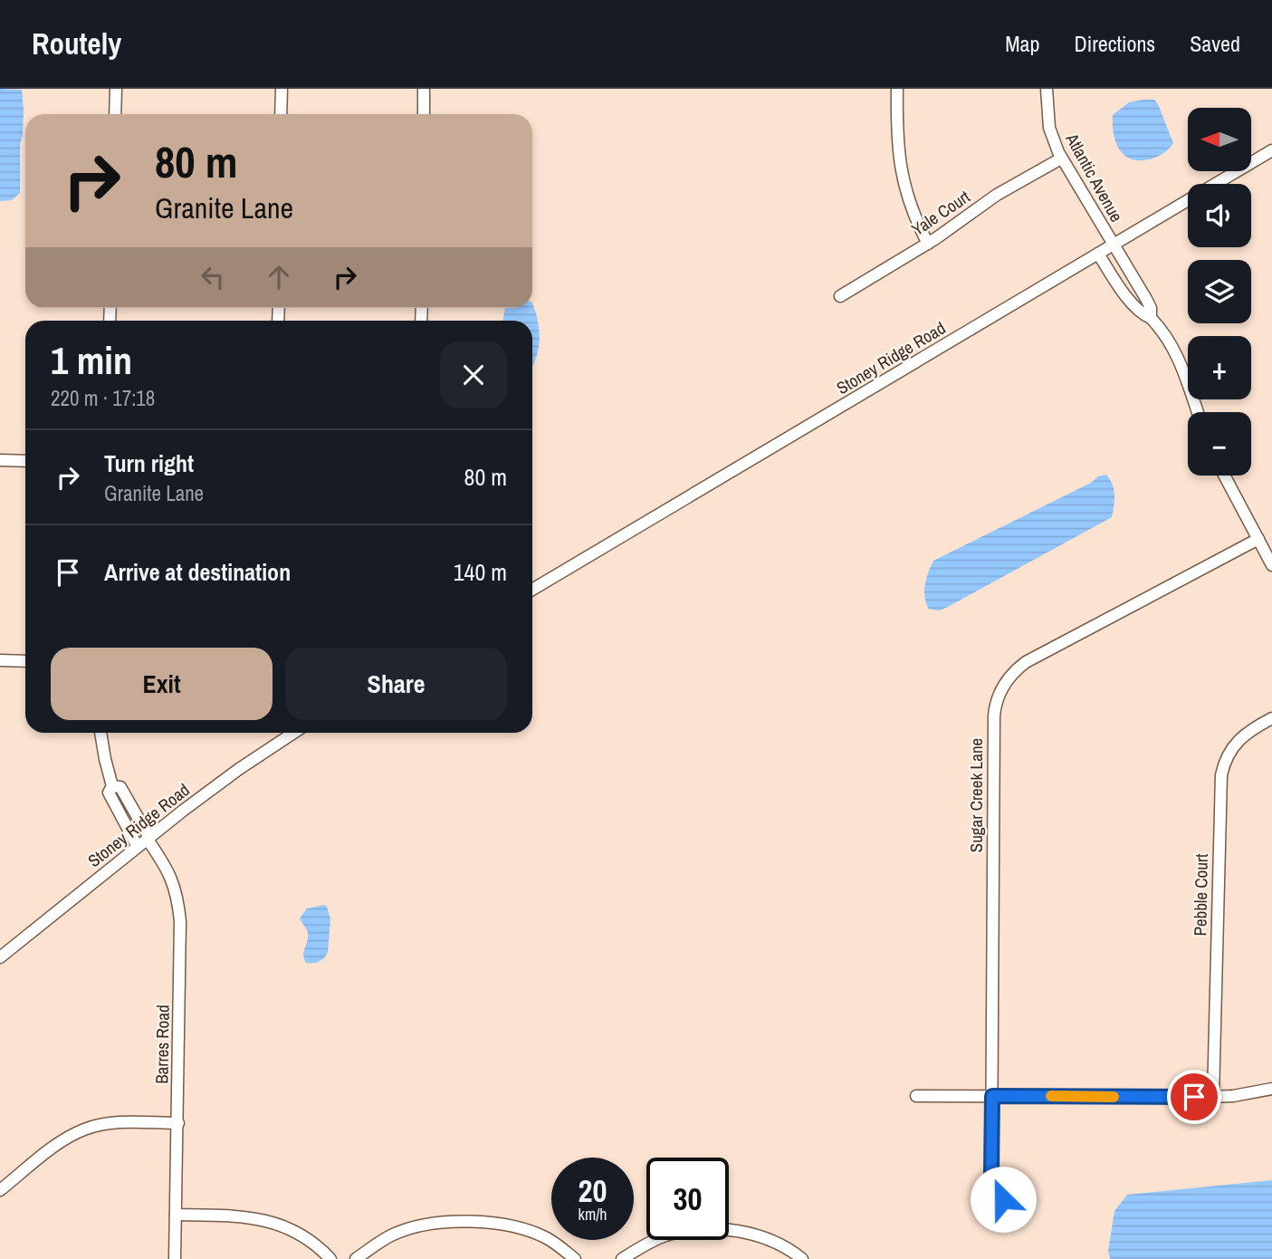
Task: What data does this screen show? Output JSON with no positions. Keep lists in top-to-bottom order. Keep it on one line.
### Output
{"streets":{"street":["Atlantic Avenue","Yale Court","Stoney Ridge Road","Sugar Creek Lane","Pebble Court","Barres Road"]},"crossings":[["Atlantic Avenue","Yale Court"],["Atlantic Avenue","Stoney Ridge Road"],["Stoney Ridge Road","Barres Road"]],"north":"left","page":{"header":"Routely","nav":["Map","Directions","Saved"],"map_buttons":["+","−"],"turn":["80 m","Granite Lane"],"heading":["1 min","220 m · 17:18"],"list":[{"name":"Turn right","note":"Granite Lane","value":"80 m"},{"name":"Arrive at destination","value":"140 m"}],"buttons":["Exit","Share"],"speed":"20 km/h","limit":"30"}}
